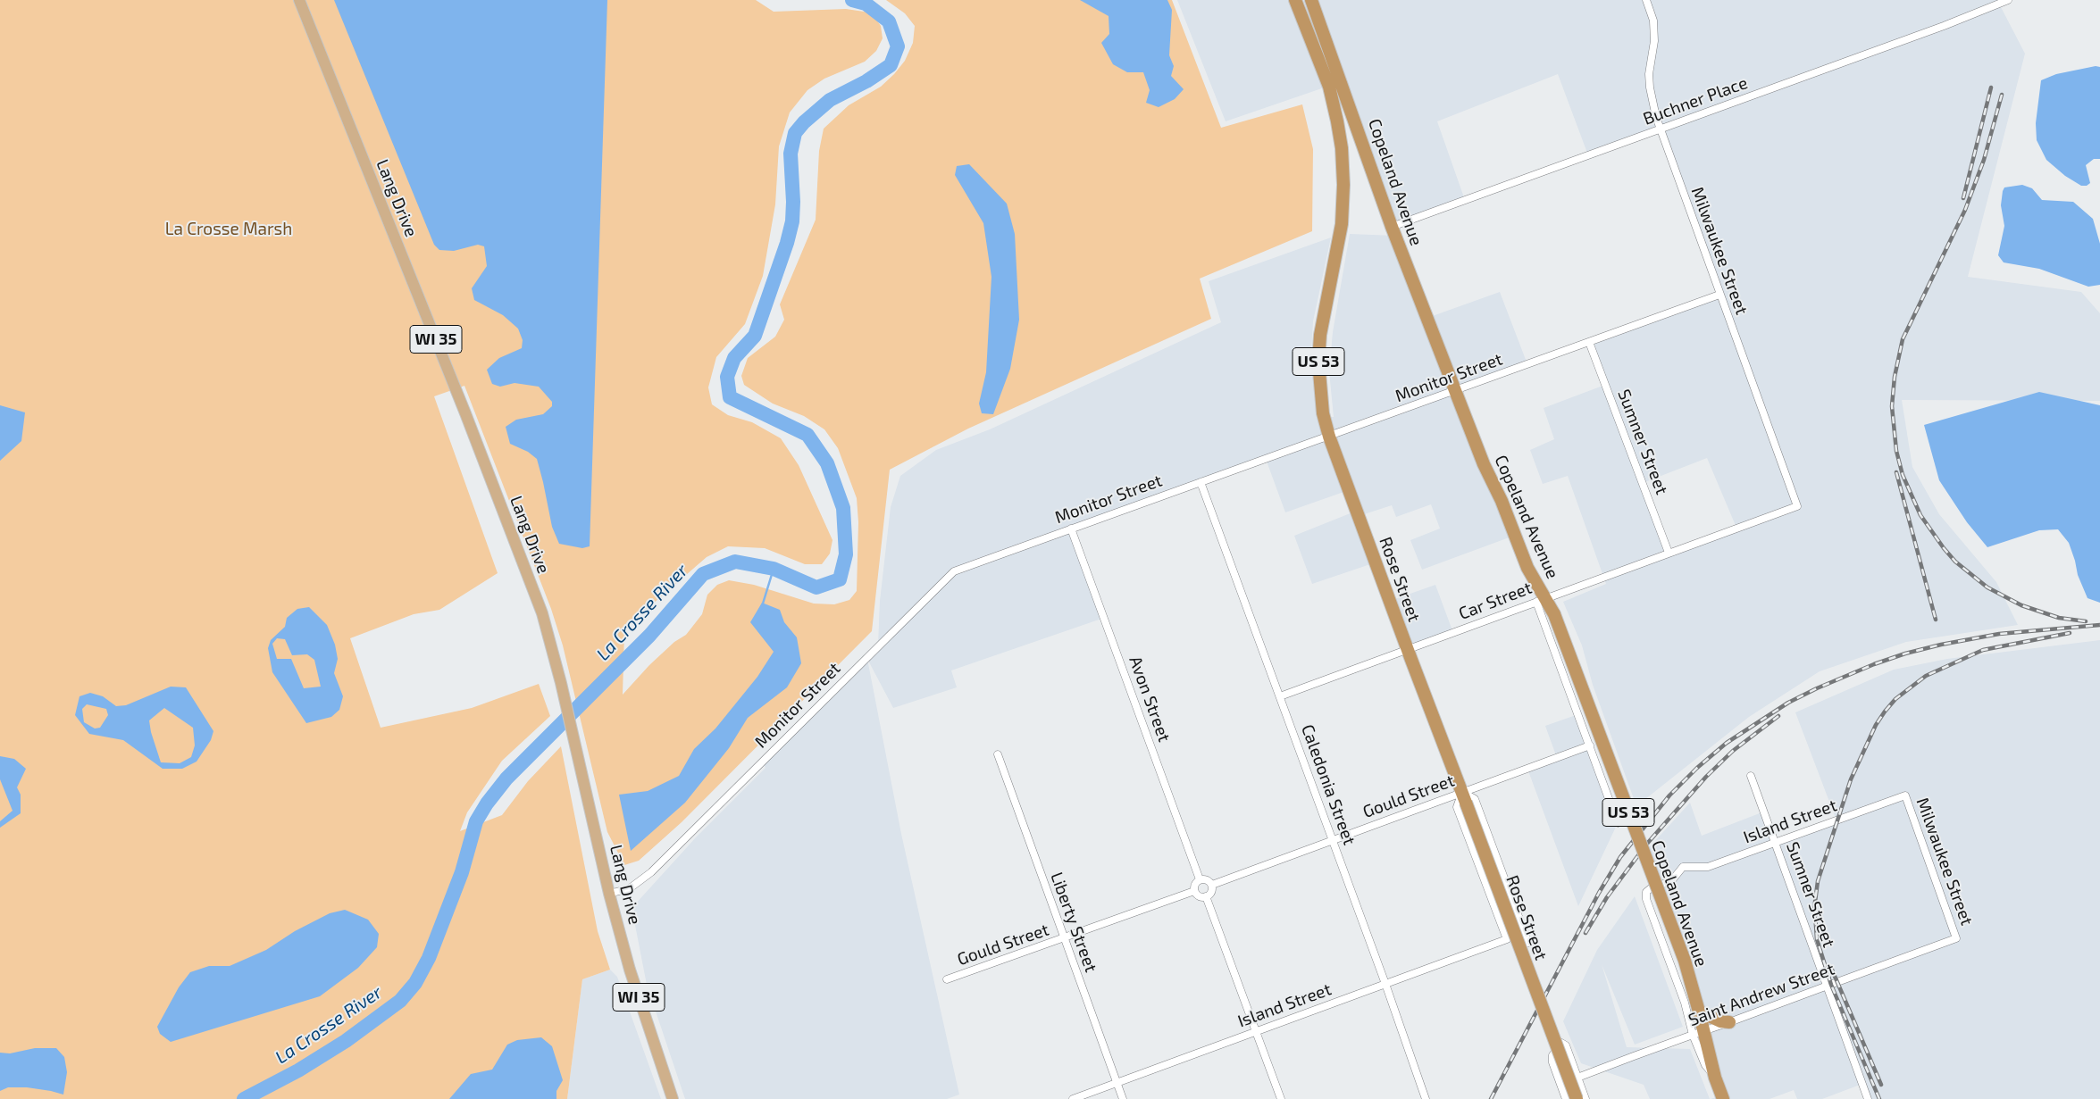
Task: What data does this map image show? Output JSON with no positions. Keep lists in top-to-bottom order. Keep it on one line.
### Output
{"streets":{"highway":["Copeland Avenue","US 53","Rose Street"],"main road":["Lang Drive","WI 35"],"street":["Buchner Place","Milwaukee Street","Monitor Street","Sumner Street","Car Street","Avon Street","Caledonia Street","Gould Street","Island Street","Liberty Street","Saint Andrew Street"]},"crossings":[["Buchner Place","Copeland Avenue"],["Buchner Place","Milwaukee Street"],["Copeland Avenue","Monitor Street"],["Copeland Avenue","Car Street"],["Copeland Avenue","Island Street"],["Copeland Avenue","Saint Andrew Street"],["Lang Drive","Monitor Street"],["Milwaukee Street","Monitor Street"],["Milwaukee Street","Car Street"],["Milwaukee Street","Island Street"],["Milwaukee Street","Saint Andrew Street"],["Monitor Street","Sumner Street"],["Monitor Street","Rose Street"],["Monitor Street","Avon Street"],["Monitor Street","Caledonia Street"],["Sumner Street","Car Street"],["Sumner Street","Island Street"],["Sumner Street","Saint Andrew Street"],["Rose Street","Car Street"],["Rose Street","Gould Street"],["Rose Street","Island Street"],["Car Street","Caledonia Street"],["Avon Street","Gould Street"],["Caledonia Street","Gould Street"],["Caledonia Street","Island Street"],["Gould Street","Island Street"],["Gould Street","Liberty Street"],["Island Street","Liberty Street"],["Island Street","Saint Andrew Street"]],"water":["La Crosse River"],"parks":["La Crosse Marsh"]}
